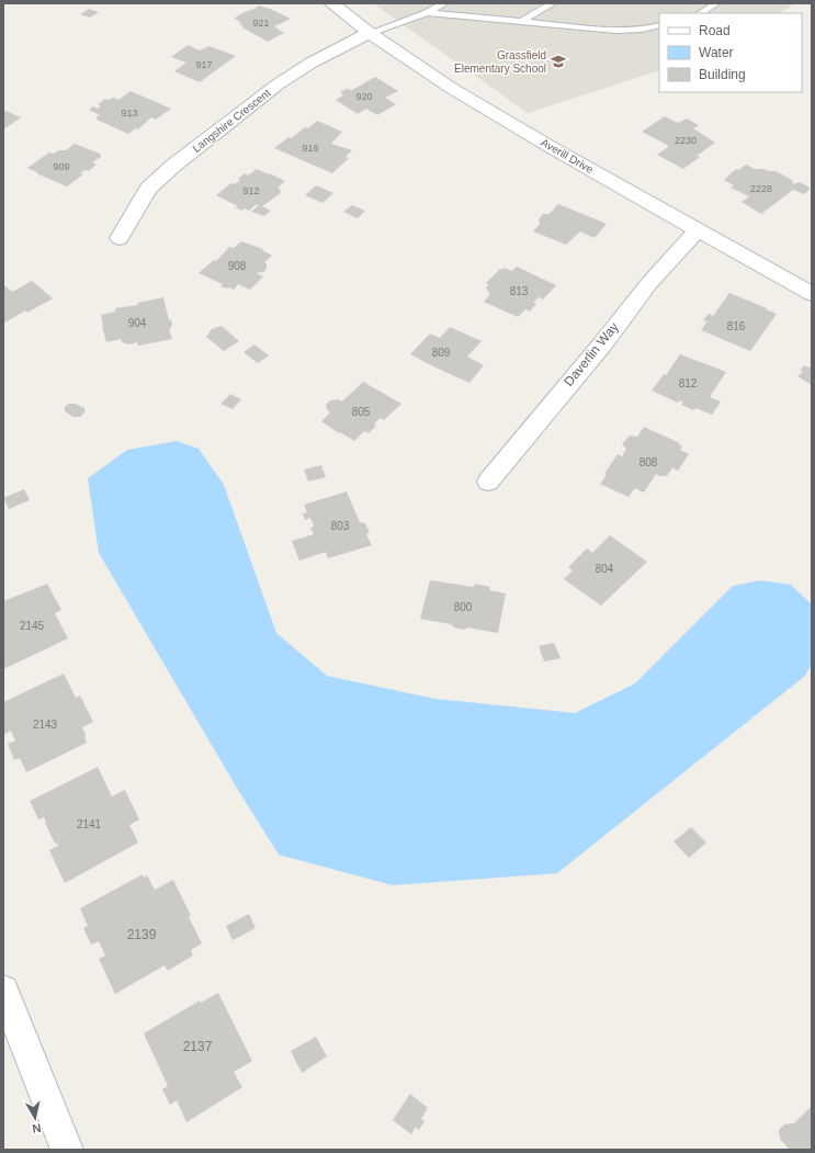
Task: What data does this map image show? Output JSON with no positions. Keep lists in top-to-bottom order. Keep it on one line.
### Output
{"streets":{"street":["Langshire Crescent","Averill Drive","Daverlin Way"]},"crossings":[["Langshire Crescent","Averill Drive"],["Averill Drive","Daverlin Way"]],"places":{"school or university":["Grassfield Elementary School"]},"house_numbers":["921","917","920","913","2230","916","909","2228","912","908","813","904","816","809","812","805","808","803","804","800","2145","2143","2141","2139","2137"],"legend":["Road","Water","Building"],"north":"bottom"}
